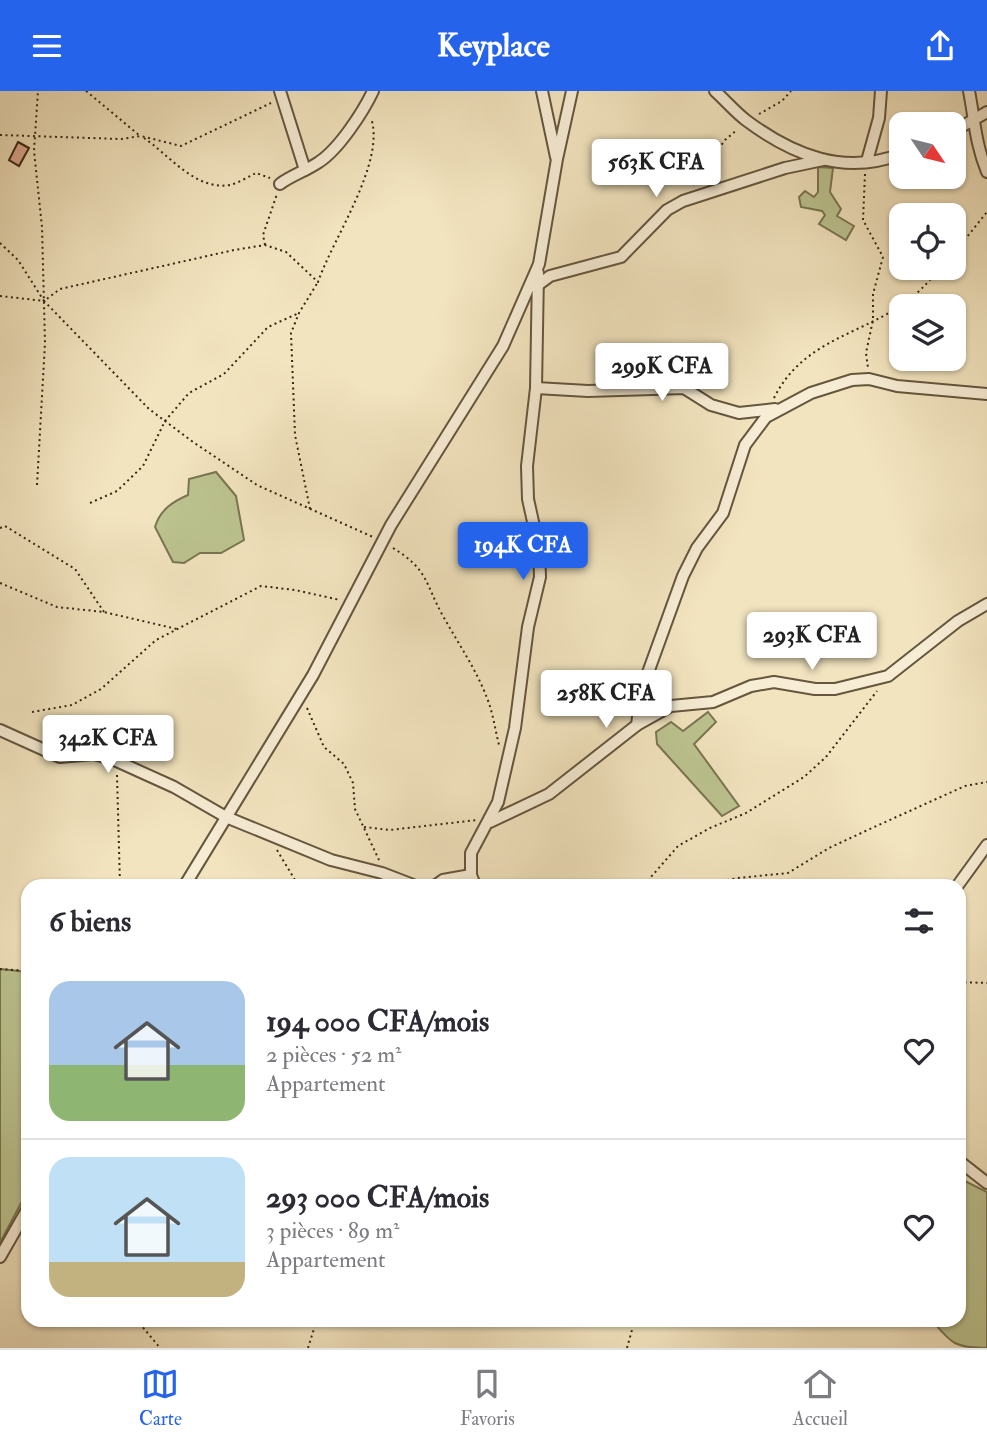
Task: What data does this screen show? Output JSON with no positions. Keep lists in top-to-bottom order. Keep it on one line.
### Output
{"north":"bottom right","page":{"header":"Keyplace","price":["563K CFA","299K CFA","194K CFA","293K CFA","258K CFA","342K CFA"],"heading":"6 biens","list":[{"name":"194 000 CFA/mois","note":"2 pièces · 52 m² · Appartement"},{"name":"293 000 CFA/mois","note":"3 pièces · 89 m² · Appartement"}],"tabs":["Carte","Favoris","Accueil"]}}
